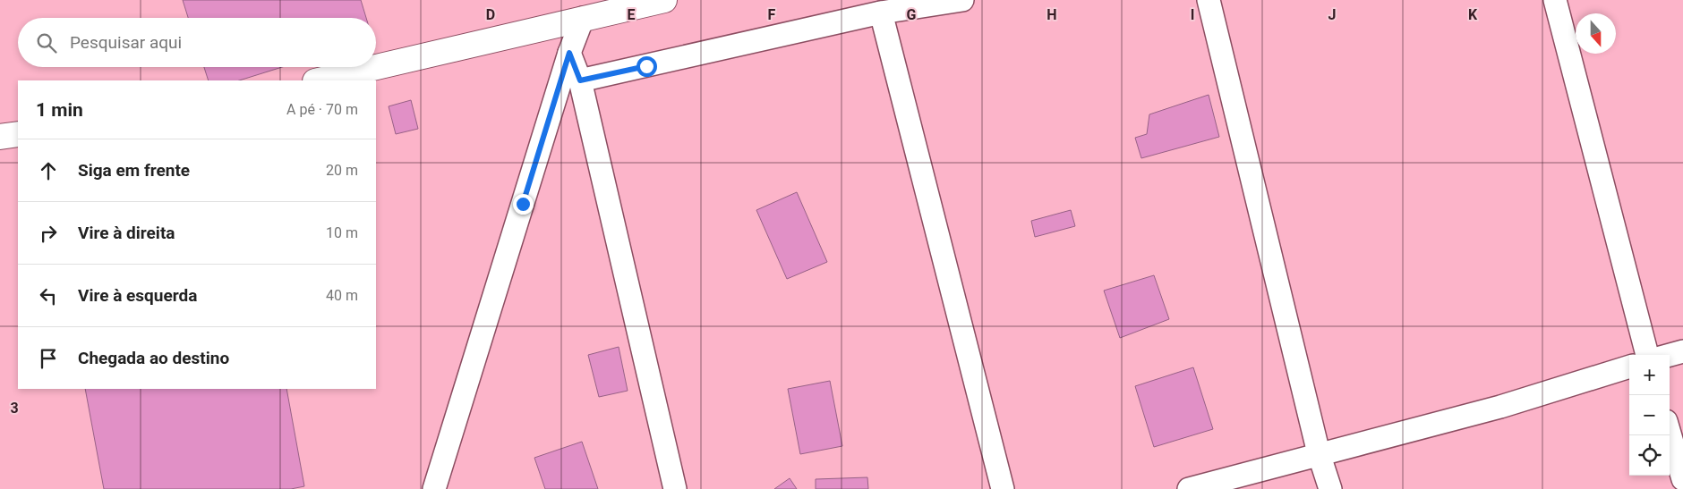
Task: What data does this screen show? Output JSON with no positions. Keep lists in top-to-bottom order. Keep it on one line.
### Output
{"north":"bottom","page":{"search":"Pesquisar aqui","heading":["1 min","A pé · 70 m"],"list":[["Siga em frente","20 m"],["Vire à direita","10 m"],["Vire à esquerda","40 m"],"Chegada ao destino"],"map_buttons":["+","−"]},"grid":{"columns":["D","E","F","G","H","I","J","K"],"rows":["3"]}}
